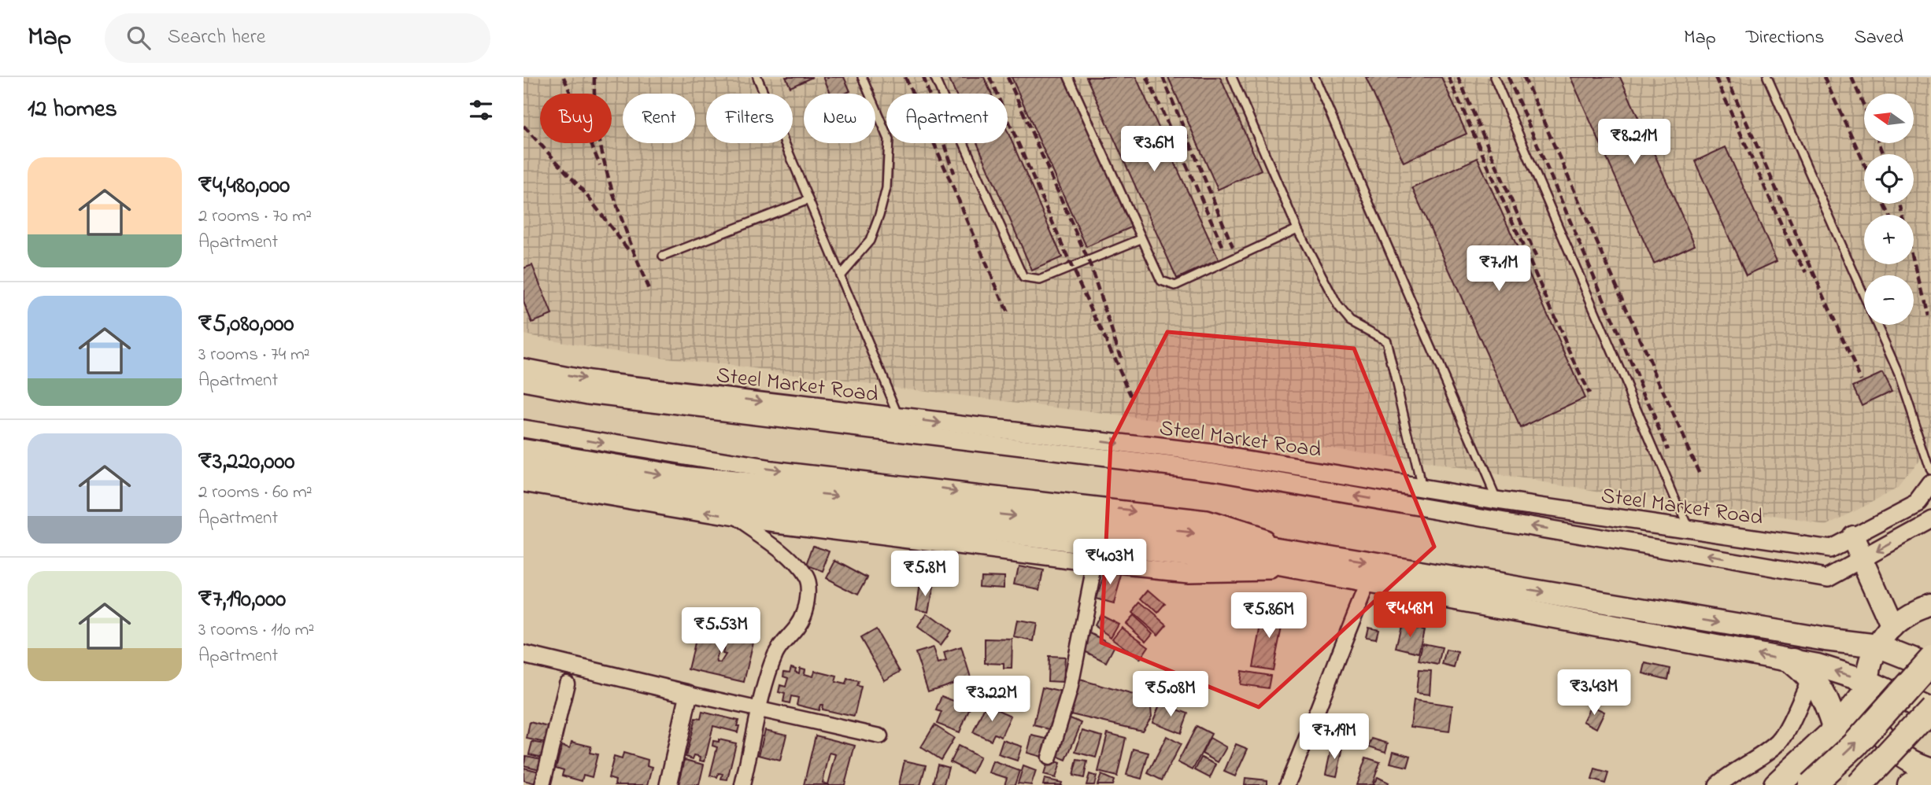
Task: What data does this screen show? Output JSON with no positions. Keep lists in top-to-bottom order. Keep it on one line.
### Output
{"streets":{"street":["Steel Market Road"]},"north":"left","page":{"header":"Map","search":"Search here","nav":["Map","Directions","Saved"],"heading":"12 homes","map_buttons":["+","−"],"chip":["Buy","Rent","Filters","New","Apartment"],"price":["₹8.21M","₹3.6M","₹7.1M","₹4.03M","₹5.8M","₹4.48M","₹5.86M","₹5.53M","₹3.43M","₹5.08M","₹3.22M","₹7.19M"],"list":[{"name":"₹4,480,000","note":"2 rooms · 70 m² · Apartment"},{"name":"₹5,080,000","note":"3 rooms · 74 m² · Apartment"},{"name":"₹3,220,000","note":"2 rooms · 60 m² · Apartment"},{"name":"₹7,190,000","note":"3 rooms · 110 m² · Apartment"}]}}
